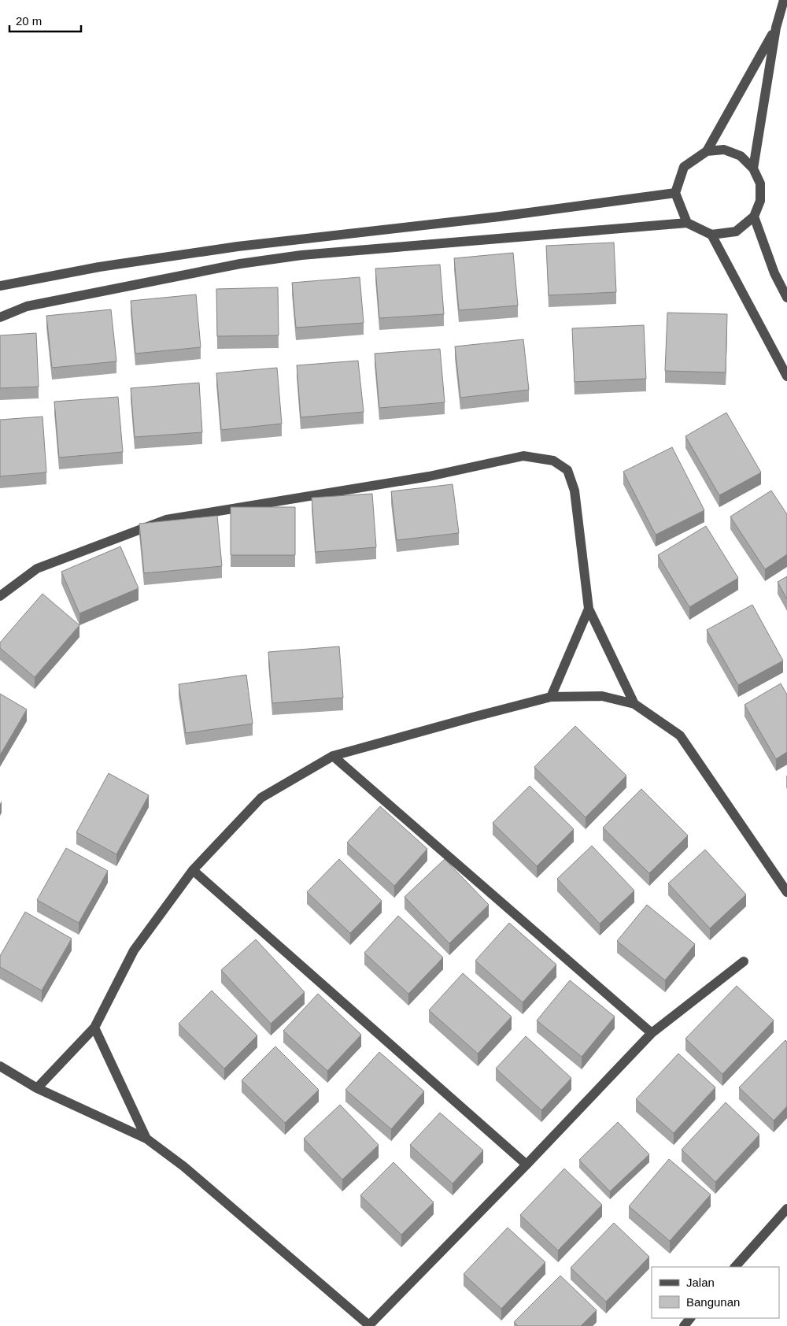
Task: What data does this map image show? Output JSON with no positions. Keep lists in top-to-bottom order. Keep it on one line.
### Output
{"legend":["Jalan","Bangunan"],"scale_bar":"20 m"}
